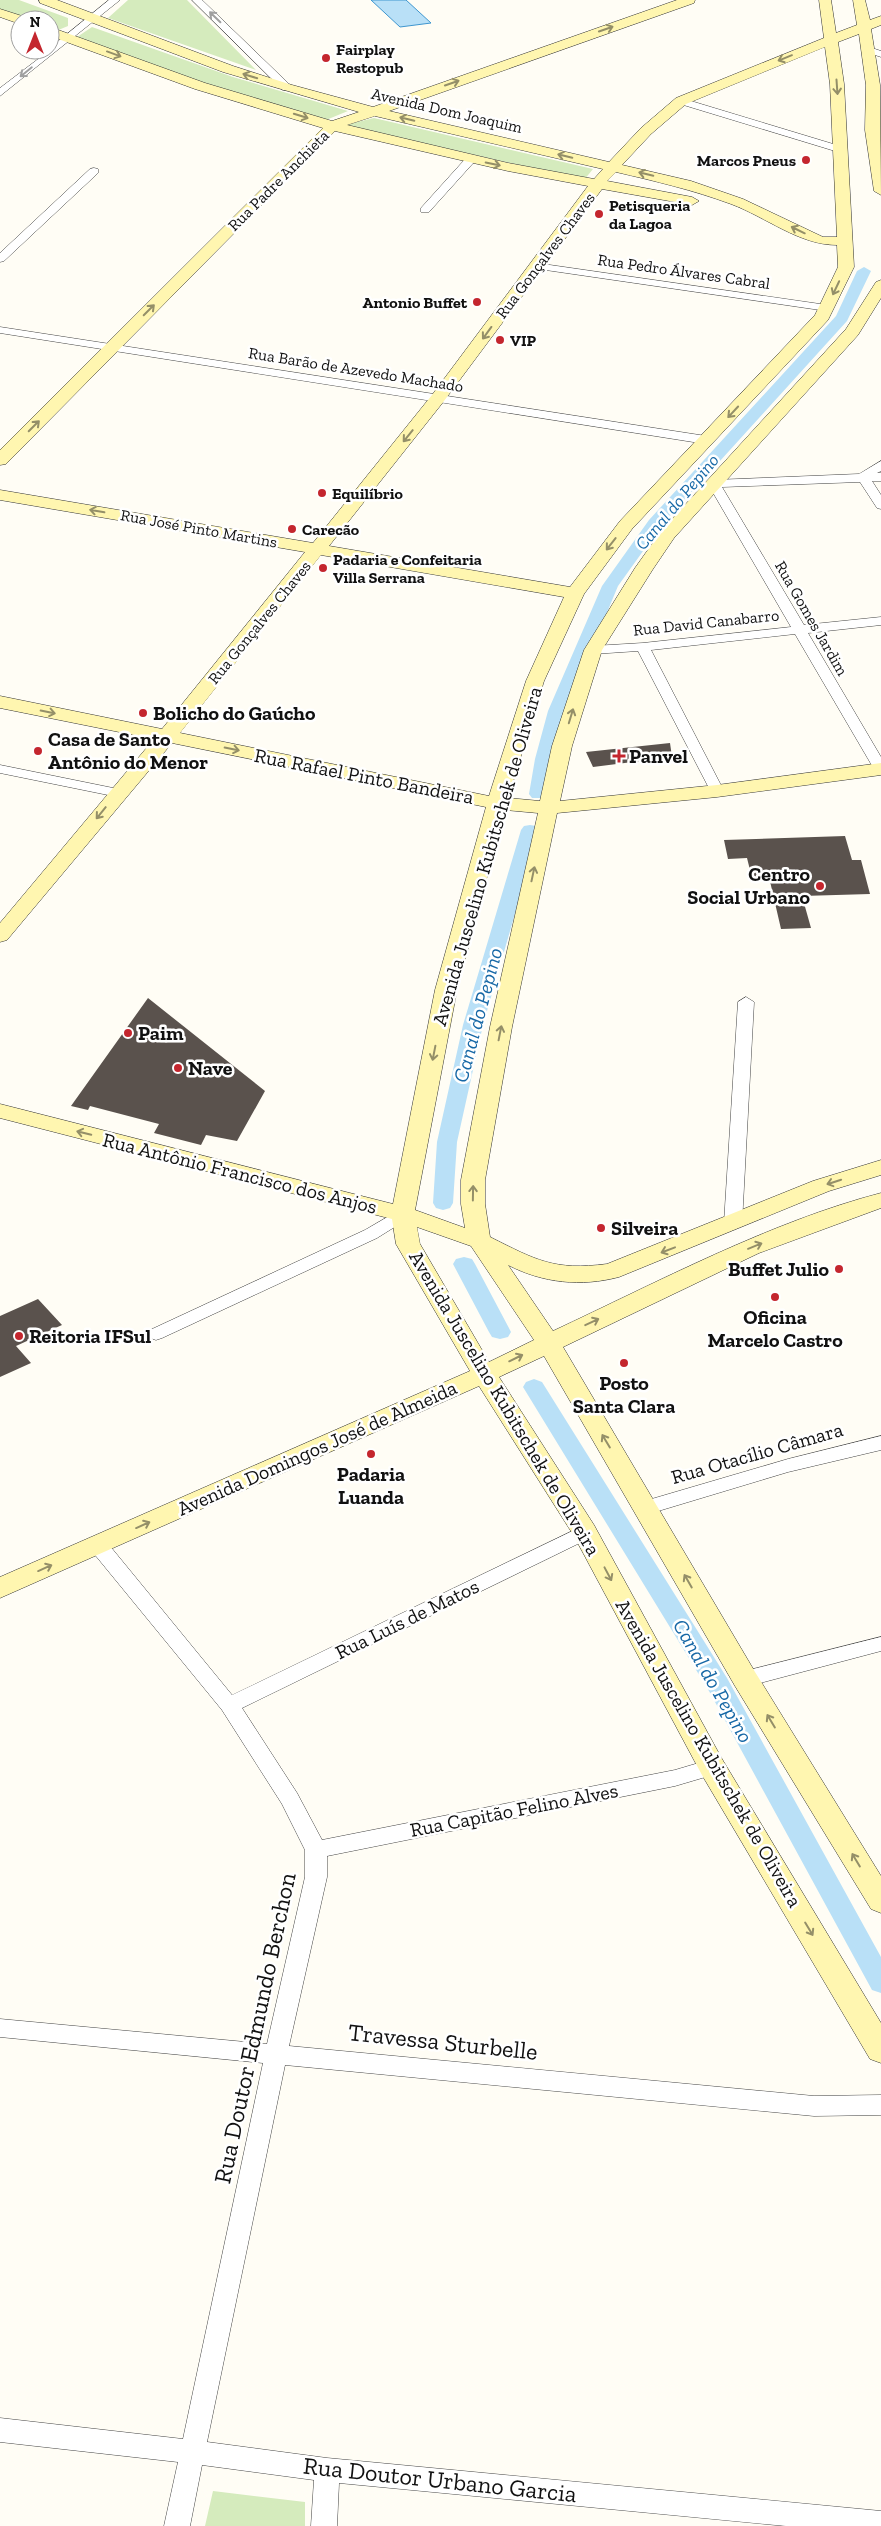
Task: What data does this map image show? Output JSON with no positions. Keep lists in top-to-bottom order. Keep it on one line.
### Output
{"streets":{"main road":["Avenida Dom Joaquim","Rua Padre Anchieta","Rua Gonçalves Chaves","Rua José Pinto Martins","Rua Rafael Pinto Bandeira","Avenida Juscelino Kubitschek de Oliveira","Rua Antônio Francisco dos Anjos","Avenida Domingos José de Almeida"],"street":["Rua Pedro Álvares Cabral","Rua Barão de Azevedo Machado","Rua Gomes Jardim","Rua David Canabarro","Rua Otacílio Câmara","Rua Luís de Matos","Rua Capitão Felino Alves","Rua Doutor Edmundo Berchon","Travessa Sturbelle","Rua Doutor Urbano Garcia"]},"crossings":[["Avenida Dom Joaquim","Rua Padre Anchieta"],["Avenida Dom Joaquim","Rua Gonçalves Chaves"],["Avenida Dom Joaquim","Avenida Juscelino Kubitschek de Oliveira"],["Rua Padre Anchieta","Rua Barão de Azevedo Machado"],["Rua Gonçalves Chaves","Rua Pedro Álvares Cabral"],["Rua Gonçalves Chaves","Rua Barão de Azevedo Machado"],["Rua Gonçalves Chaves","Rua José Pinto Martins"],["Rua Gonçalves Chaves","Rua Rafael Pinto Bandeira"],["Rua Gonçalves Chaves","Avenida Juscelino Kubitschek de Oliveira"],["Rua Pedro Álvares Cabral","Avenida Juscelino Kubitschek de Oliveira"],["Rua Barão de Azevedo Machado","Avenida Juscelino Kubitschek de Oliveira"],["Rua José Pinto Martins","Avenida Juscelino Kubitschek de Oliveira"],["Rua Gomes Jardim","Rua David Canabarro"],["Rua Gomes Jardim","Rua Rafael Pinto Bandeira"],["Rua Gomes Jardim","Avenida Juscelino Kubitschek de Oliveira"],["Rua David Canabarro","Avenida Juscelino Kubitschek de Oliveira"],["Rua Rafael Pinto Bandeira","Avenida Juscelino Kubitschek de Oliveira"],["Avenida Juscelino Kubitschek de Oliveira","Rua Antônio Francisco dos Anjos"],["Avenida Juscelino Kubitschek de Oliveira","Avenida Domingos José de Almeida"],["Avenida Juscelino Kubitschek de Oliveira","Rua Otacílio Câmara"],["Avenida Juscelino Kubitschek de Oliveira","Rua Luís de Matos"],["Avenida Juscelino Kubitschek de Oliveira","Rua Capitão Felino Alves"],["Avenida Domingos José de Almeida","Rua Doutor Edmundo Berchon"],["Rua Luís de Matos","Rua Doutor Edmundo Berchon"],["Rua Capitão Felino Alves","Rua Doutor Edmundo Berchon"],["Rua Doutor Edmundo Berchon","Travessa Sturbelle"],["Rua Doutor Edmundo Berchon","Rua Doutor Urbano Garcia"]],"one_way":["Rua Padre Anchieta","Rua Gonçalves Chaves","Rua José Pinto Martins","Rua Rafael Pinto Bandeira","Rua Antônio Francisco dos Anjos","Avenida Domingos José de Almeida"],"water":["Canal do Pepino"],"places":{"other":["Fairplay Restopub","Marcos Pneus","Petisqueria da Lagoa","Antonio Buffet","VIP","Equilíbrio","Carecão","Padaria e Confeitaria Villa Serrana","Bolicho do Gaúcho","Casa de Santo Antônio do Menor","Centro Social Urbano","Paim","Nave","Silveira","Buffet Julio","Oficina Marcelo Castro","Reitoria IFSul","Posto Santa Clara","Padaria Luanda"],"health":["Panvel"]},"north":"top"}
